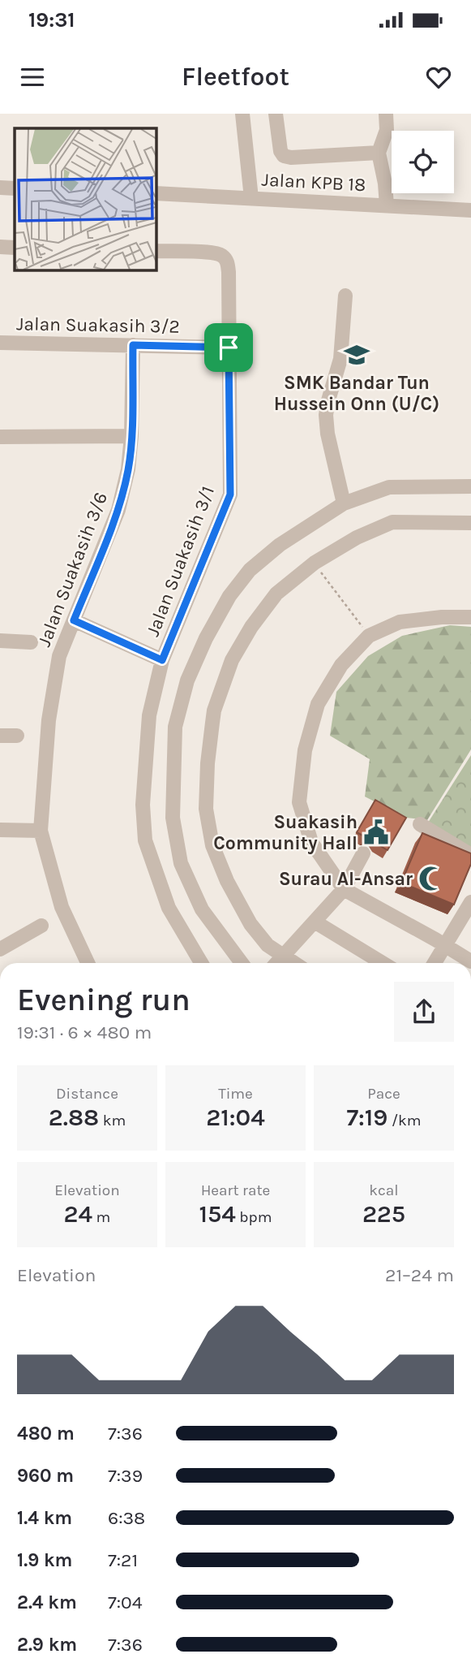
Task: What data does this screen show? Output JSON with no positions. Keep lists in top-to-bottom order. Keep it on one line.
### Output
{"streets":{"street":["Jalan KPB 18","Jalan Suakasih 3/2","Jalan Suakasih 3/1","Jalan Suakasih 3/6"]},"crossings":[["Jalan Suakasih 3/2","Jalan Suakasih 3/1"],["Jalan Suakasih 3/2","Jalan Suakasih 3/6"]],"places":{"school or university":["SMK Bandar Tun Hussein Onn (U/C)"],"public building":["Suakasih Community Hall"],"mosque":["Surau Al-Ansar"]},"page":{"status":"19:31","header":"Fleetfoot","heading":["Evening run","19:31 · 6 × 480 m"],"stats":[["Distance","2.88 km"],["Time","21:04"],["Pace","7:19 /km"],["Elevation","24 m"],["Heart rate","154 bpm"],["kcal","225"]],"chart":["Elevation","21–24 m"],"list":[{"name":"480 m","note":"7:36"},{"name":"960 m","note":"7:39"},{"name":"1.4 km","note":"6:38"},{"name":"1.9 km","note":"7:21"},{"name":"2.4 km","note":"7:04"},{"name":"2.9 km","note":"7:36"}]}}
